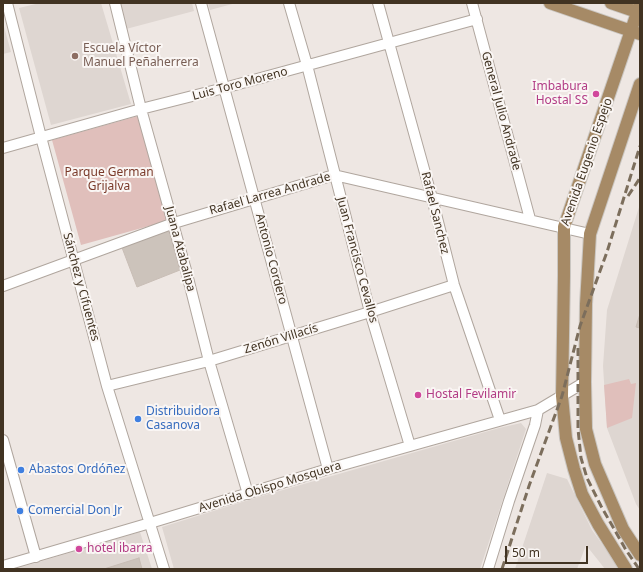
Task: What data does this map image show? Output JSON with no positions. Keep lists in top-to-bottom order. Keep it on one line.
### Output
{"streets":{"main road":["Avenida Eugenio Espejo"],"street":["Luis Toro Moreno","General Julio Andrade","Rafael Larrea Andrade","Rafael Sanchez","Juana Atabalipa","Antonio Cordero","Juan Francisco Cevallos","Sánchez y Cifuentes","Zenón Villacís","Avenida Obispo Mosquera"]},"crossings":[["Luis Toro Moreno","General Julio Andrade"],["Luis Toro Moreno","Rafael Sanchez"],["Luis Toro Moreno","Juana Atabalipa"],["Luis Toro Moreno","Antonio Cordero"],["Luis Toro Moreno","Juan Francisco Cevallos"],["Luis Toro Moreno","Sánchez y Cifuentes"],["General Julio Andrade","Rafael Larrea Andrade"],["Avenida Eugenio Espejo","Rafael Larrea Andrade"],["Rafael Larrea Andrade","Rafael Sanchez"],["Rafael Larrea Andrade","Juana Atabalipa"],["Rafael Larrea Andrade","Antonio Cordero"],["Rafael Larrea Andrade","Juan Francisco Cevallos"],["Rafael Larrea Andrade","Sánchez y Cifuentes"],["Rafael Sanchez","Zenón Villacís"],["Rafael Sanchez","Avenida Obispo Mosquera"],["Juana Atabalipa","Zenón Villacís"],["Juana Atabalipa","Avenida Obispo Mosquera"],["Antonio Cordero","Zenón Villacís"],["Antonio Cordero","Avenida Obispo Mosquera"],["Juan Francisco Cevallos","Zenón Villacís"],["Juan Francisco Cevallos","Avenida Obispo Mosquera"],["Sánchez y Cifuentes","Zenón Villacís"],["Sánchez y Cifuentes","Avenida Obispo Mosquera"]],"parks":["Parque German Grijalva"],"places":["Escuela Víctor Manuel Peñaherrera","Imbabura Hostal SS","Hostal Fevilamir","Distribuidora Casanova","Abastos Ordóñez","Comercial Don Jr","hotel ibarra"],"scale_bar":"50 m"}
